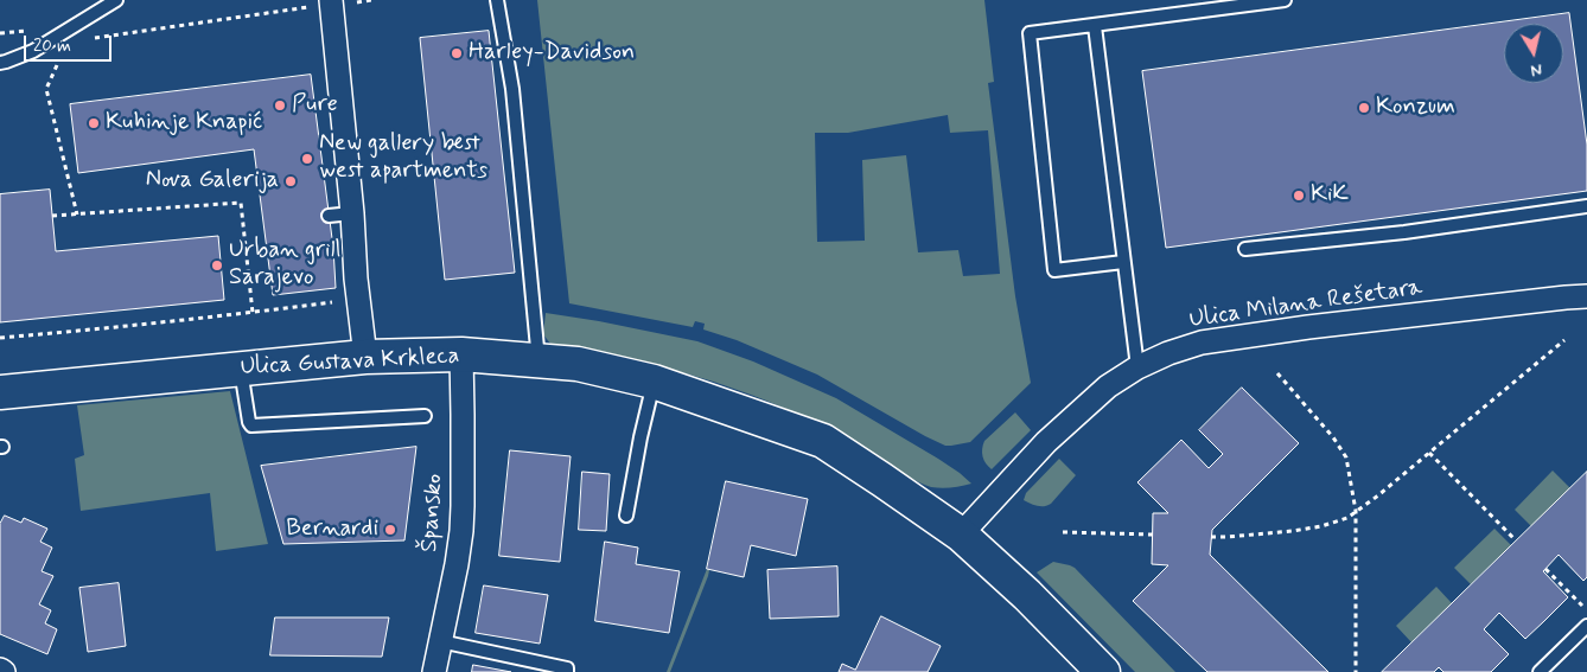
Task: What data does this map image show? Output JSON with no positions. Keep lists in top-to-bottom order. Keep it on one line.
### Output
{"streets":{"street":["Ulica Milana Rešetara","Ulica Gustava Krkleca","Špansko"]},"crossings":[["Ulica Milana Rešetara","Ulica Gustava Krkleca"],["Ulica Gustava Krkleca","Špansko"]],"places":["Harley-Davidson","Pure","Konzum","Kuhinje Knapić","New gallery best west apartments","Nova Galerija","KiK","Urban grill Sarajevo","Bernardi"],"scale_bar":"20 m","north":"bottom"}
